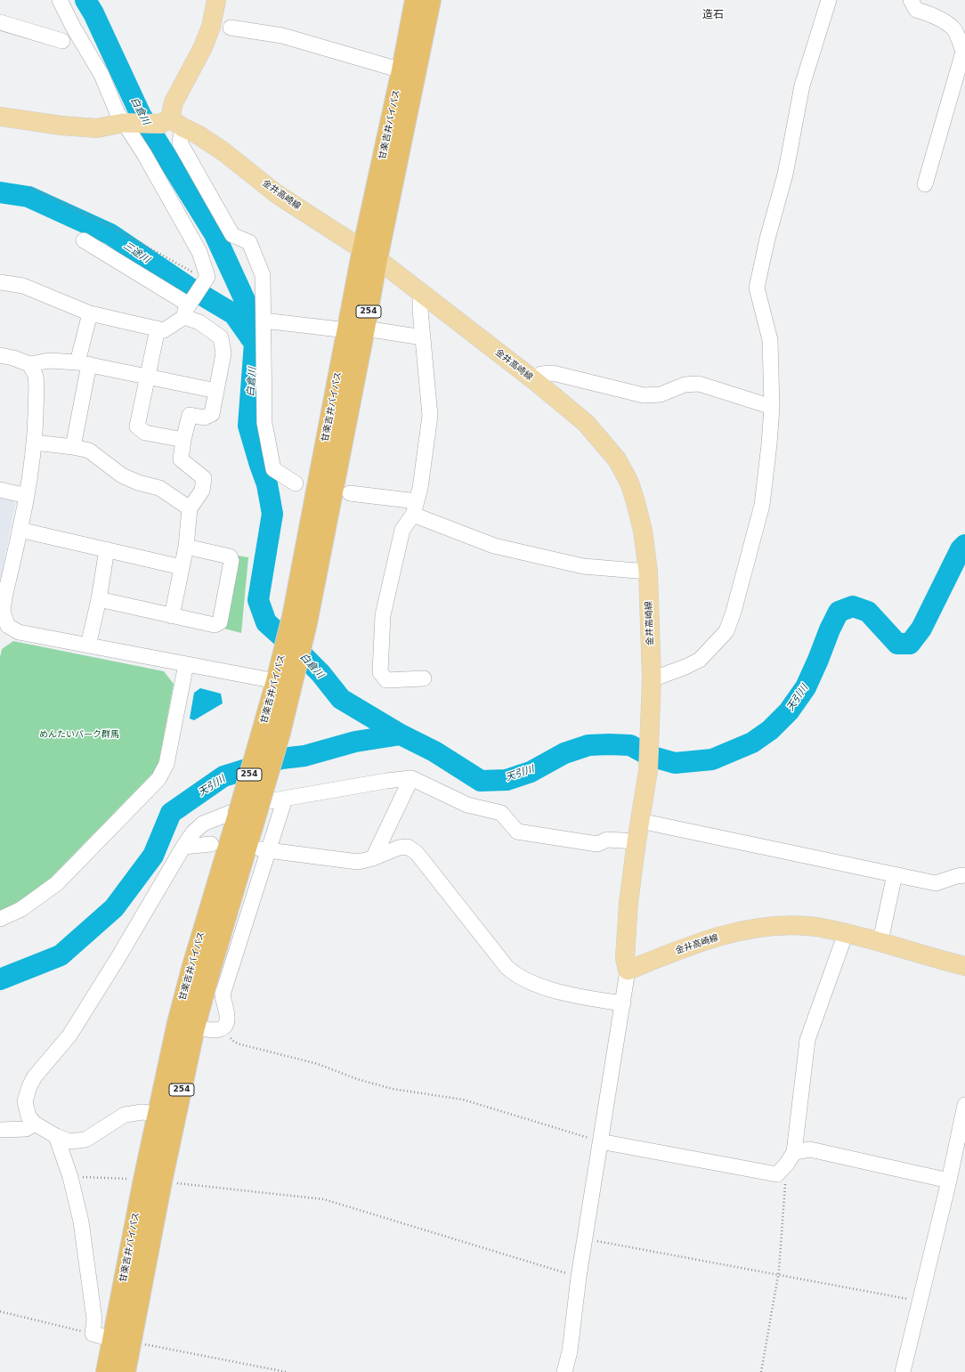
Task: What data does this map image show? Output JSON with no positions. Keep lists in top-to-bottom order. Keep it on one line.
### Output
{"streets":{"highway":["甘楽吉井バイパス","254"],"main road":["金井高崎線"]},"crossings":[["甘楽吉井バイパス","金井高崎線"]],"districts":["造石"],"water":["白倉川","三途川","天引川"],"parks":["めんたいパーク群馬"]}
